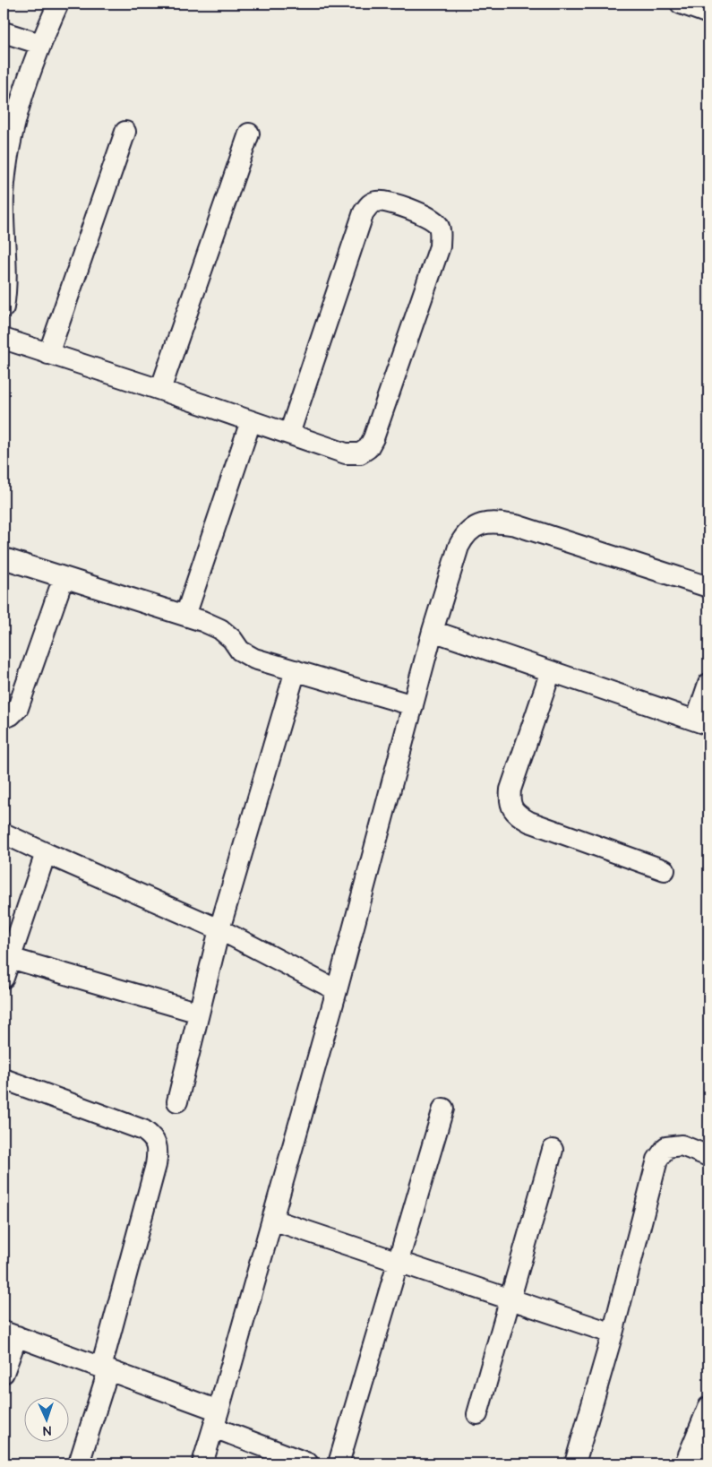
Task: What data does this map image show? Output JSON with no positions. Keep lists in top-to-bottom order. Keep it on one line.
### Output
{"north":"bottom"}
